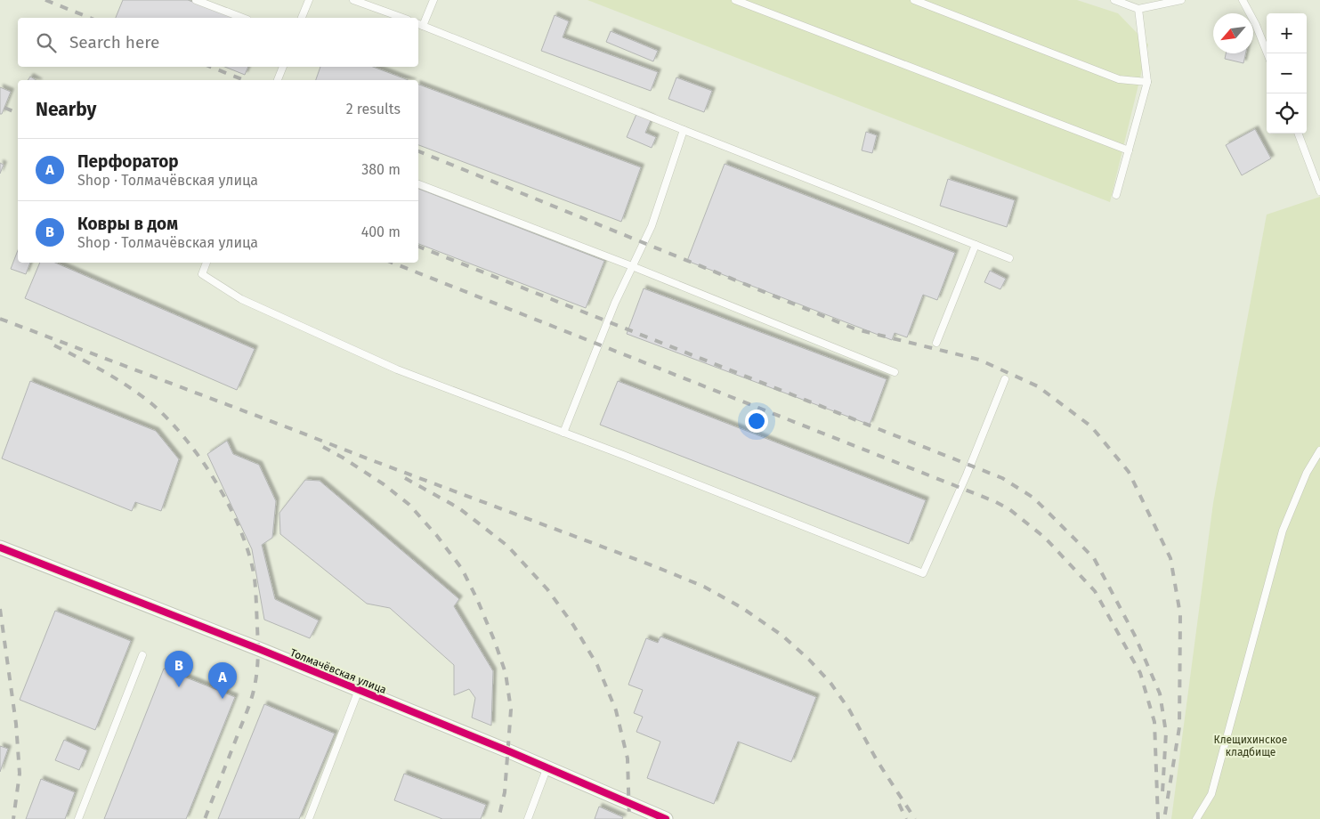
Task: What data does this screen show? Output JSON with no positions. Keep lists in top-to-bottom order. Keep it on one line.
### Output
{"streets":{"street":["Толмачёвская улица"]},"parks":["Клещихинское кладбище"],"north":"bottom left","page":{"map_buttons":["+","−"],"search":"Search here","heading":["Nearby","2 results"],"list":[{"mark":"A","name":"Перфоратор","note":"Shop · Толмачёвская улица","value":"380 m"},{"mark":"B","name":"Ковры в дом","note":"Shop · Толмачёвская улица","value":"400 m"}],"pins":["B","A"]}}
